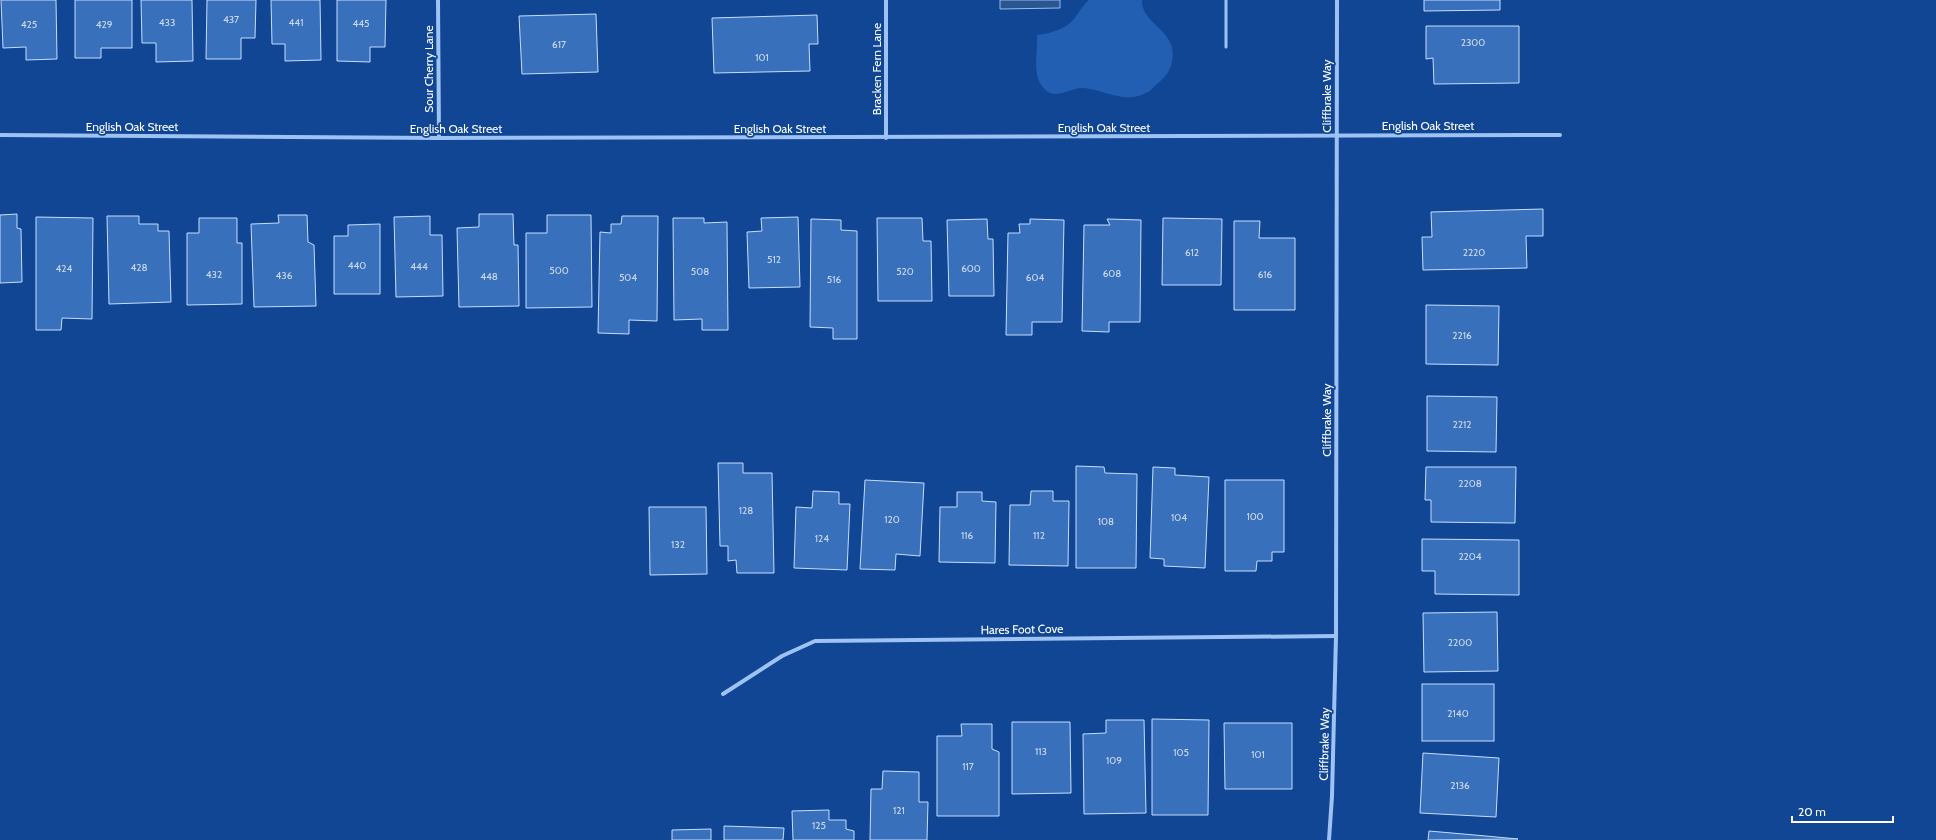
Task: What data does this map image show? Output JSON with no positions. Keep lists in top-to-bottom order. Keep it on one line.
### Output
{"streets":{"street":["Sour Cherry Lane","Bracken Fern Lane","Cliffbrake Way","English Oak Street","Hares Foot Cove"]},"crossings":[["Sour Cherry Lane","English Oak Street"],["Bracken Fern Lane","English Oak Street"],["Cliffbrake Way","English Oak Street"],["Cliffbrake Way","Hares Foot Cove"]],"house_numbers":["437","433","441","445","425","429","2300","617","101","612","2220","512","440","444","428","424","600","500","508","520","608","432","616","436","448","504","604","516","2216","2212","2208","128","100","104","120","108","116","112","124","132","2204","2200","2140","113","105","101","109","117","2136","121","125"],"scale_bar":"20 m"}
